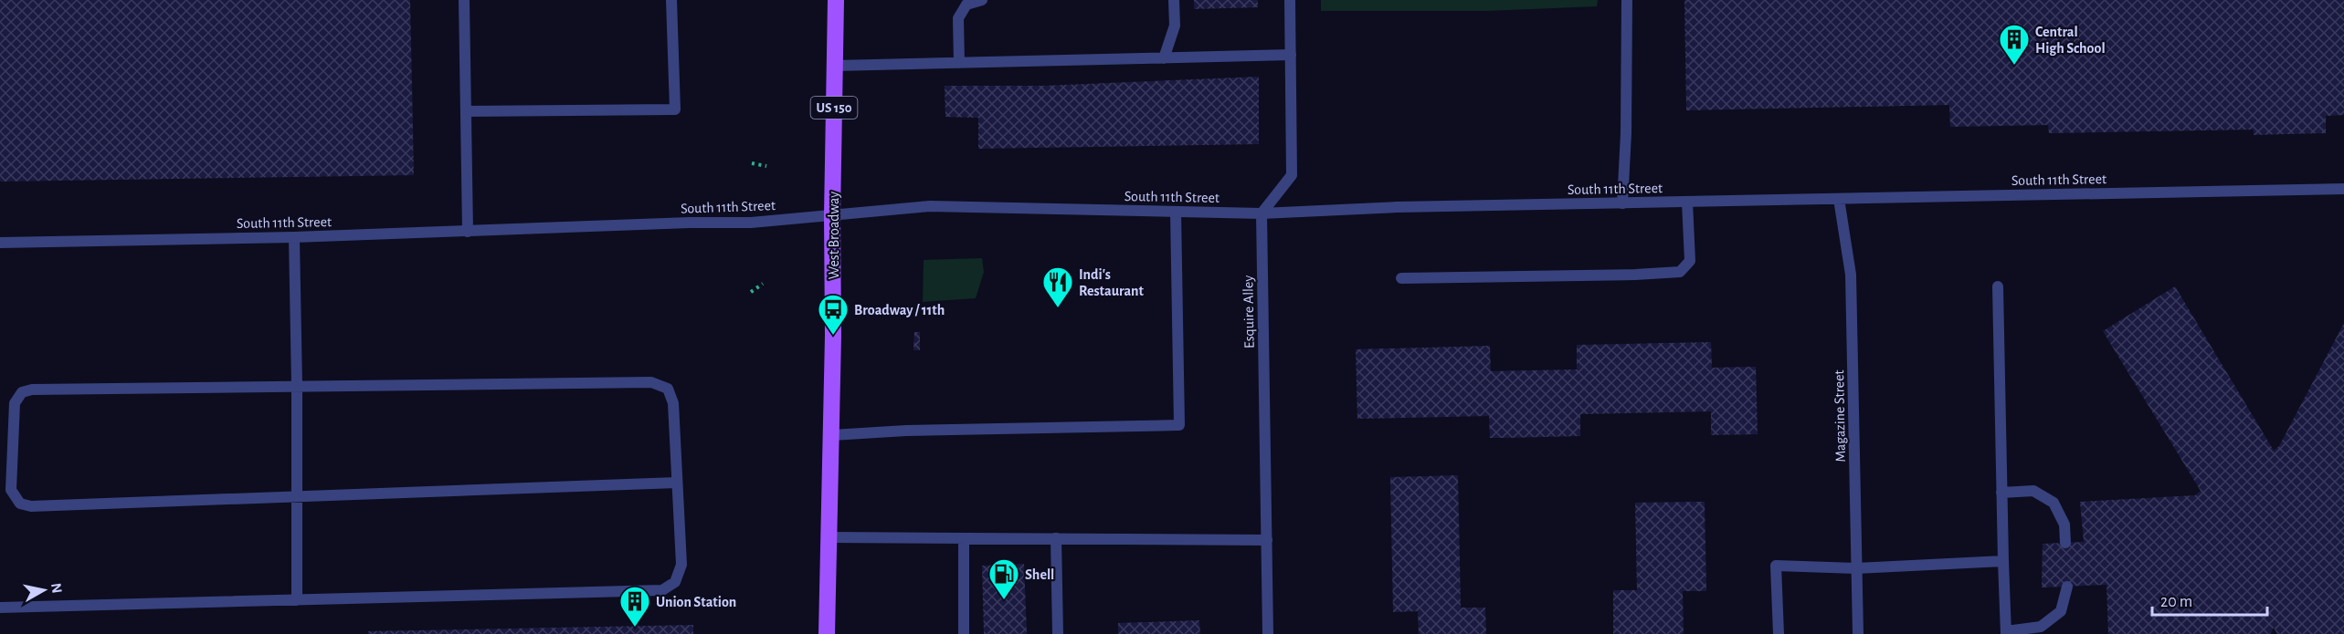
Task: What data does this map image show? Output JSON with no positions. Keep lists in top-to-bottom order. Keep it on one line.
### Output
{"streets":{"main road":["US 150","West Broadway"],"street":["South 11th Street","Esquire Alley","Magazine Street"]},"crossings":[["South 11th Street","West Broadway"],["South 11th Street","Esquire Alley"],["South 11th Street","Magazine Street"]],"places":{"building":["Central High School","Union Station"],"restaurant":["Indi's Restaurant"],"bus stop":["Broadway / 11th"],"fuel station":["Shell"]},"scale_bar":"20 m","north":"right"}
